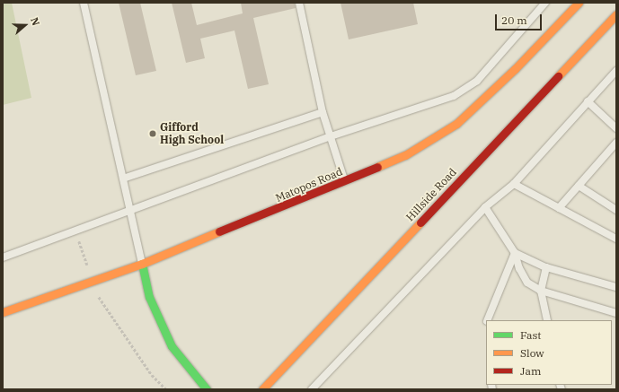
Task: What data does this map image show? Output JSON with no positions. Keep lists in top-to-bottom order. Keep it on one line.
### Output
{"streets":{"main road":["Matopos Road","Hillside Road"]},"places":["Gifford High School"],"legend":["Fast","Slow","Jam"],"scale_bar":"20 m","north":"right"}
